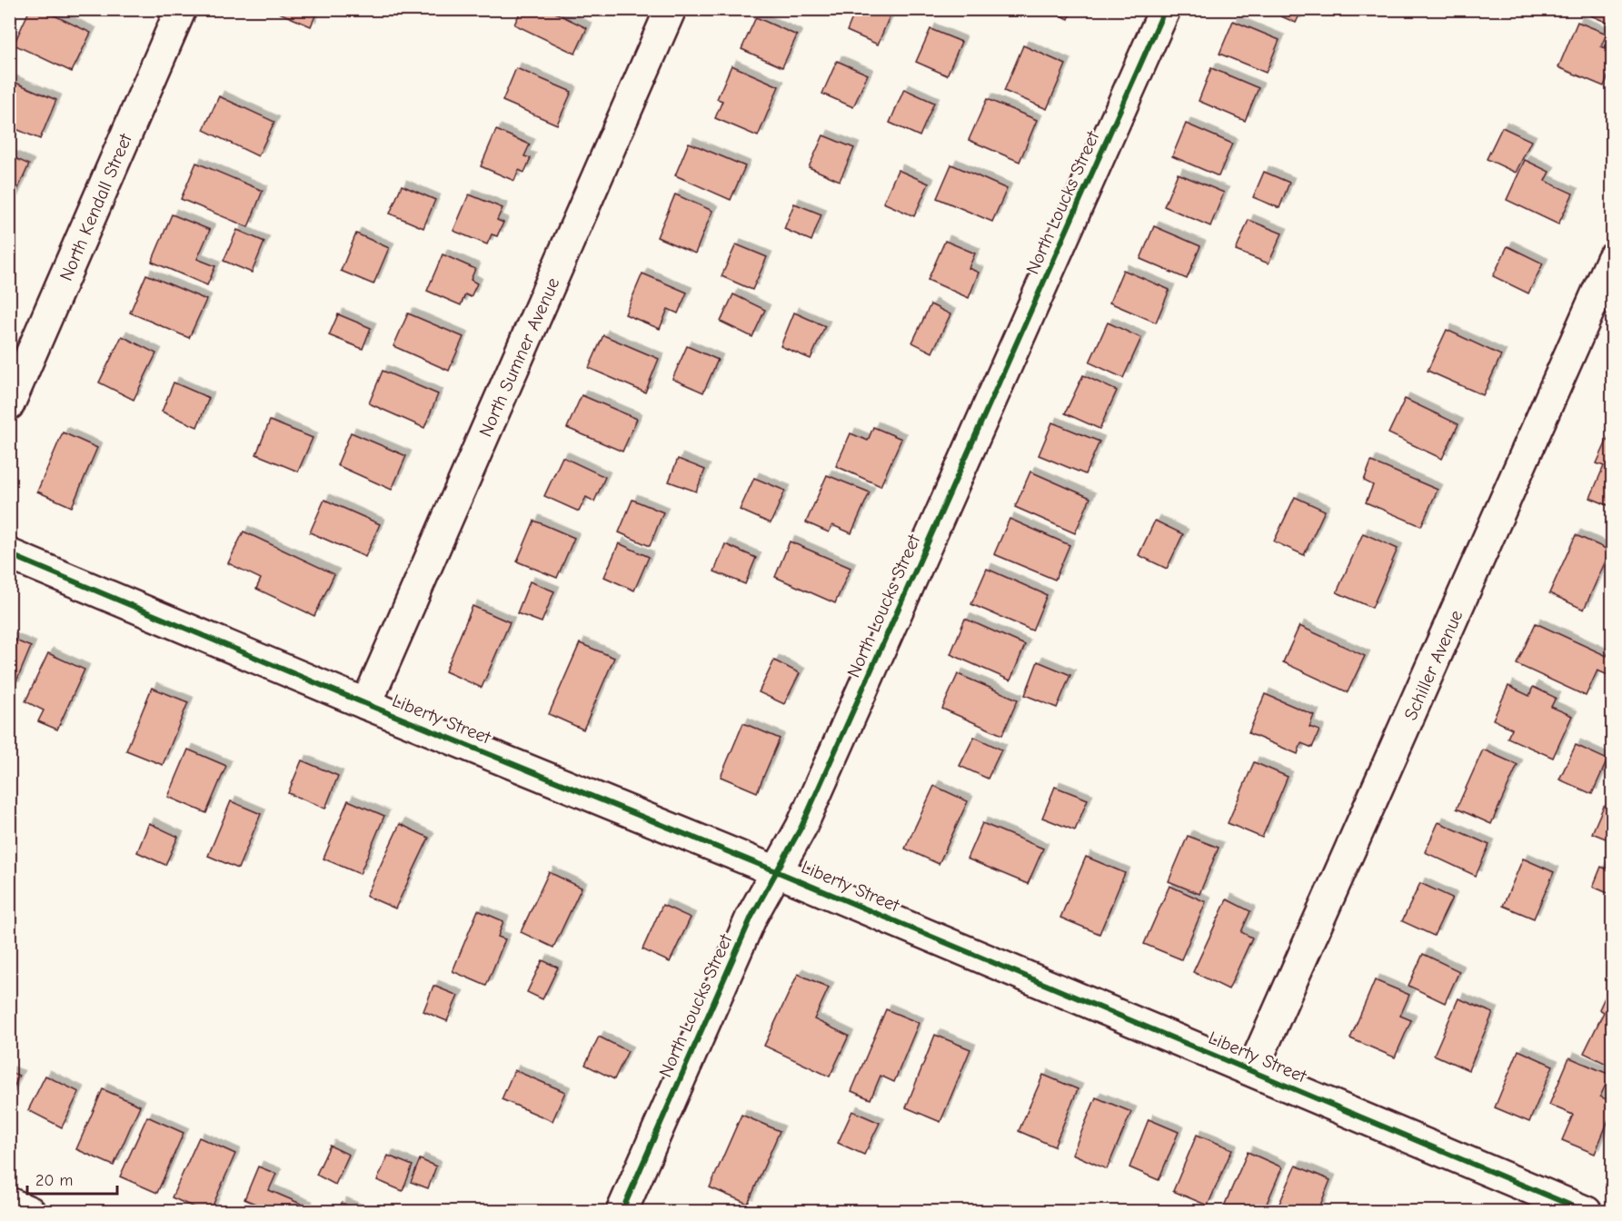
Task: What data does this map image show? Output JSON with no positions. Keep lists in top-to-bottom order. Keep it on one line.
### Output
{"streets":{"street":["North Loucks Street","North Kendall Street","North Sumner Avenue","Schiller Avenue","Liberty Street"]},"crossings":[["North Loucks Street","Liberty Street"],["North Sumner Avenue","Liberty Street"],["Schiller Avenue","Liberty Street"]],"scale_bar":"20 m"}
